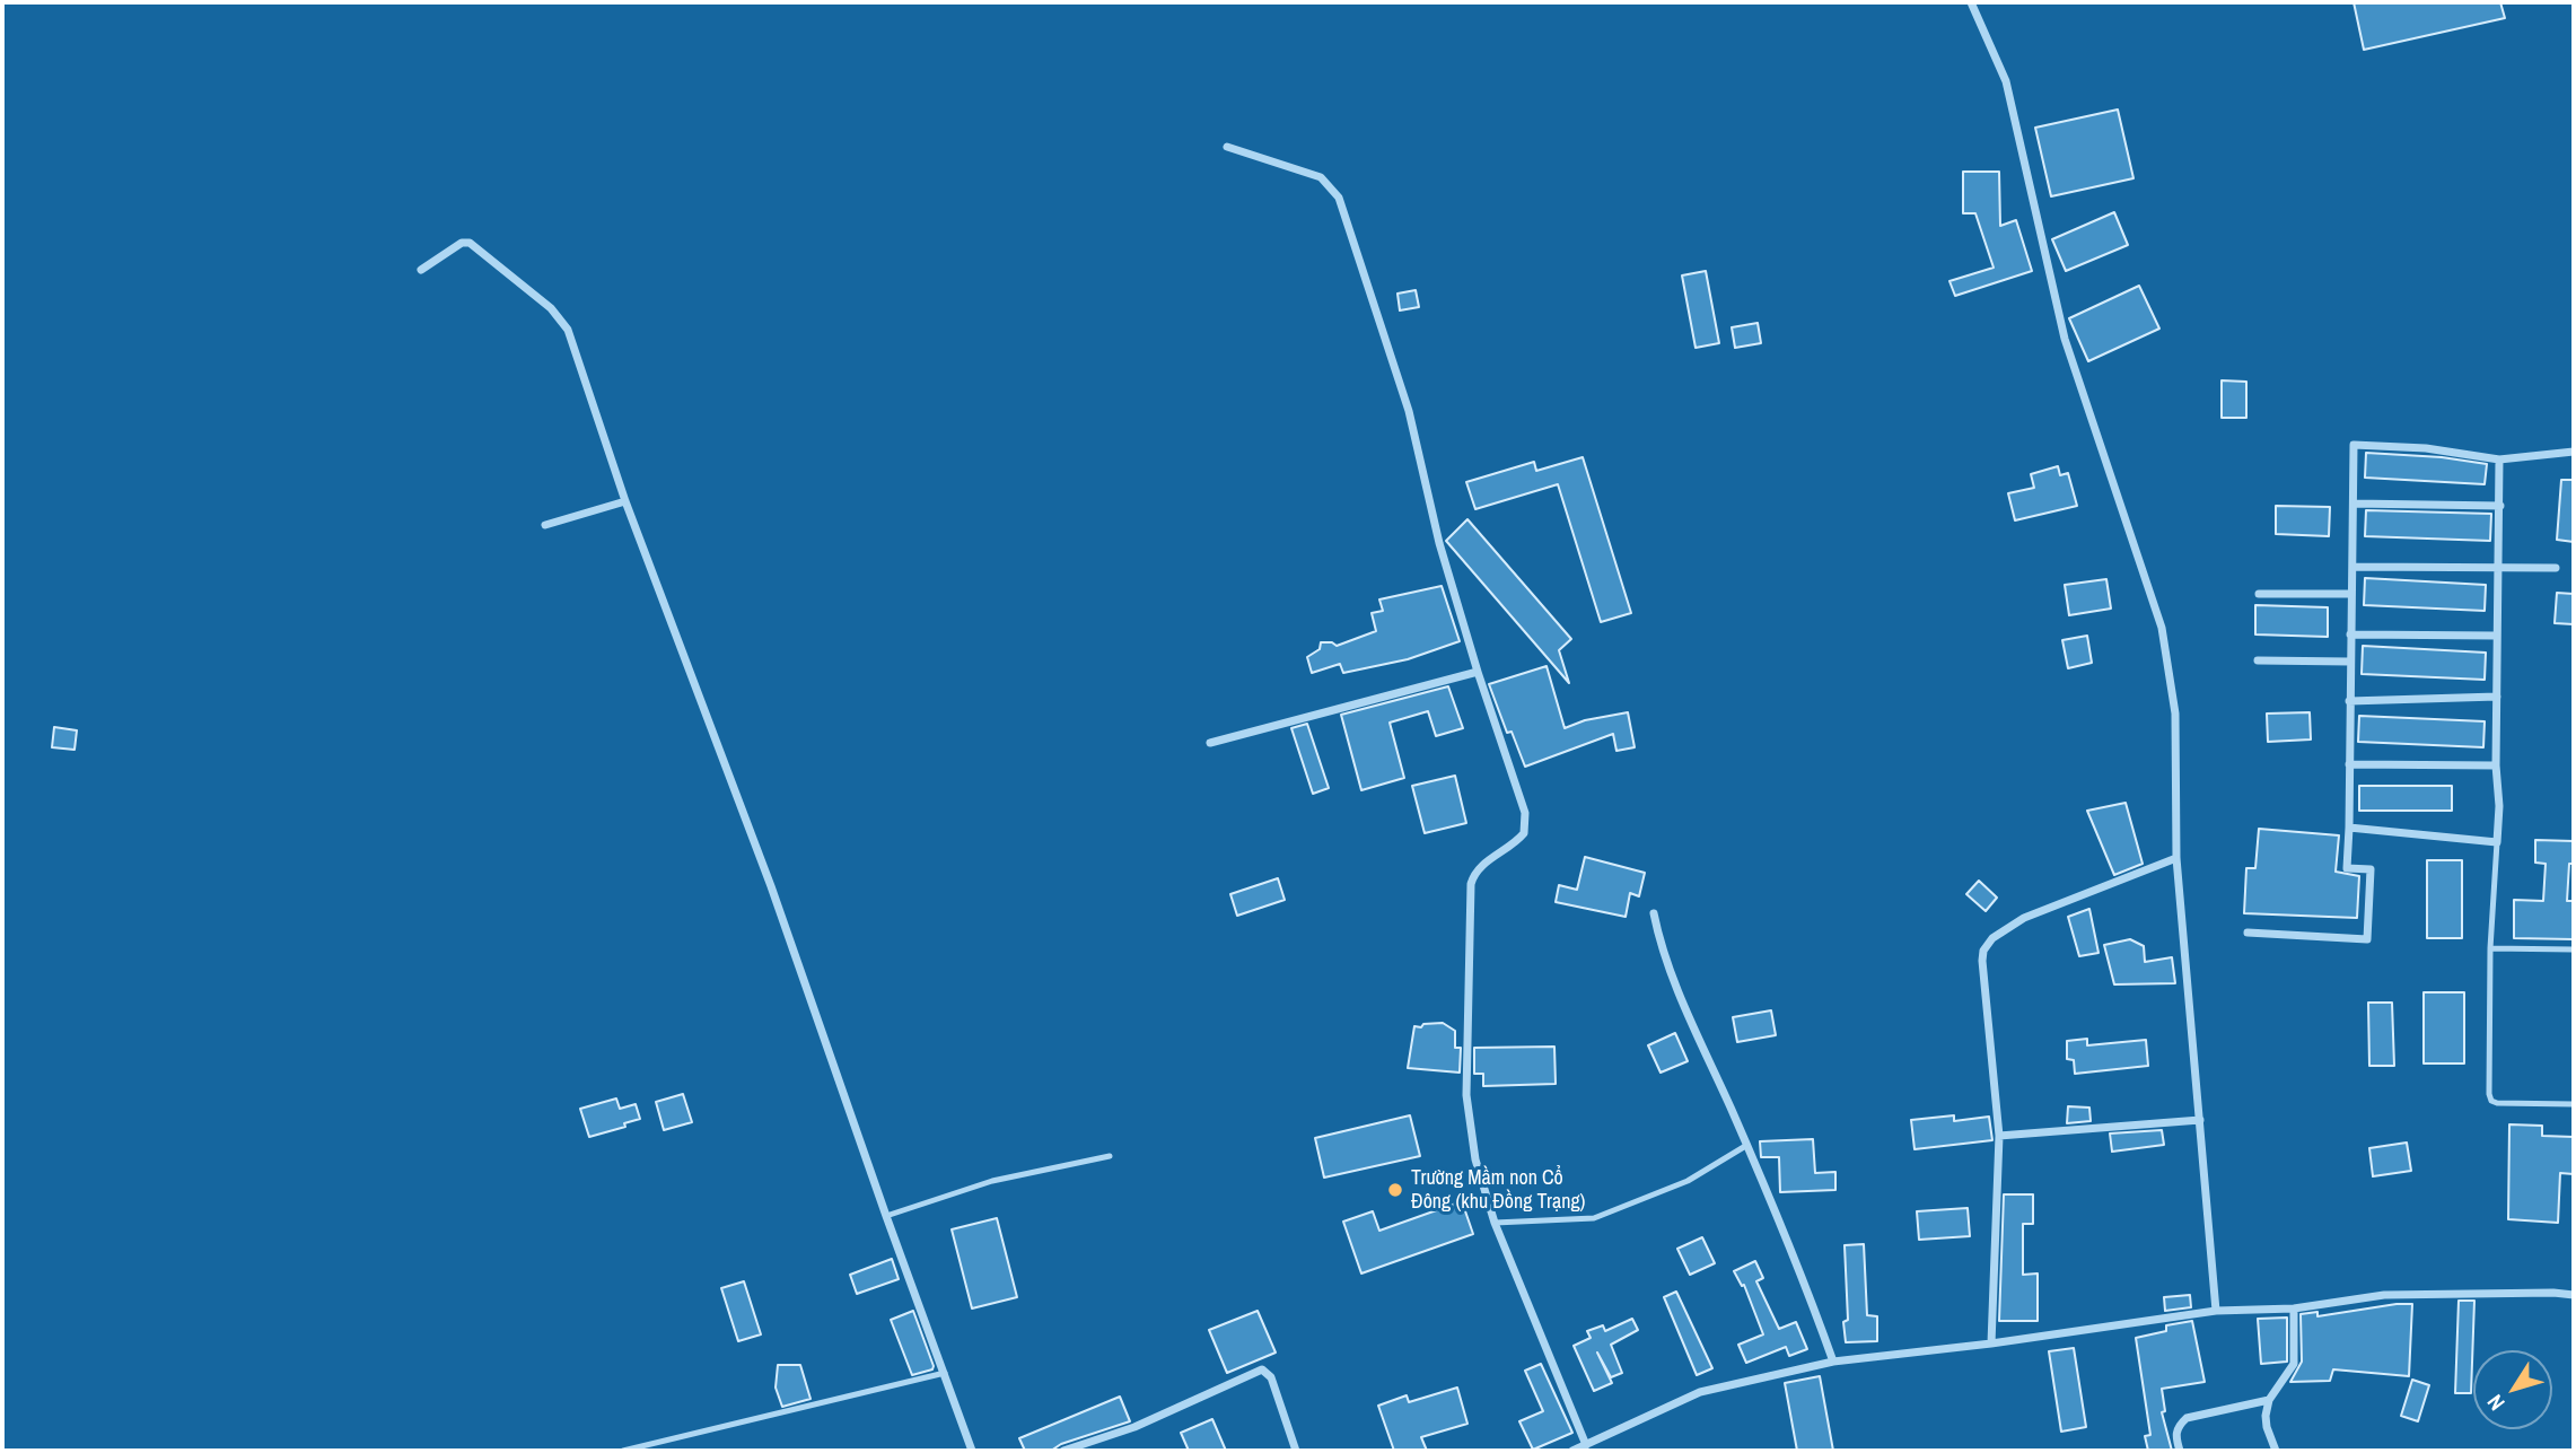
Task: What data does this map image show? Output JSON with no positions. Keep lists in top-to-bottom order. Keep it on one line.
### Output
{"places":["Trường Mầm non Cổ Đông (khu Đồng Trạng)"],"north":"bottom left"}
